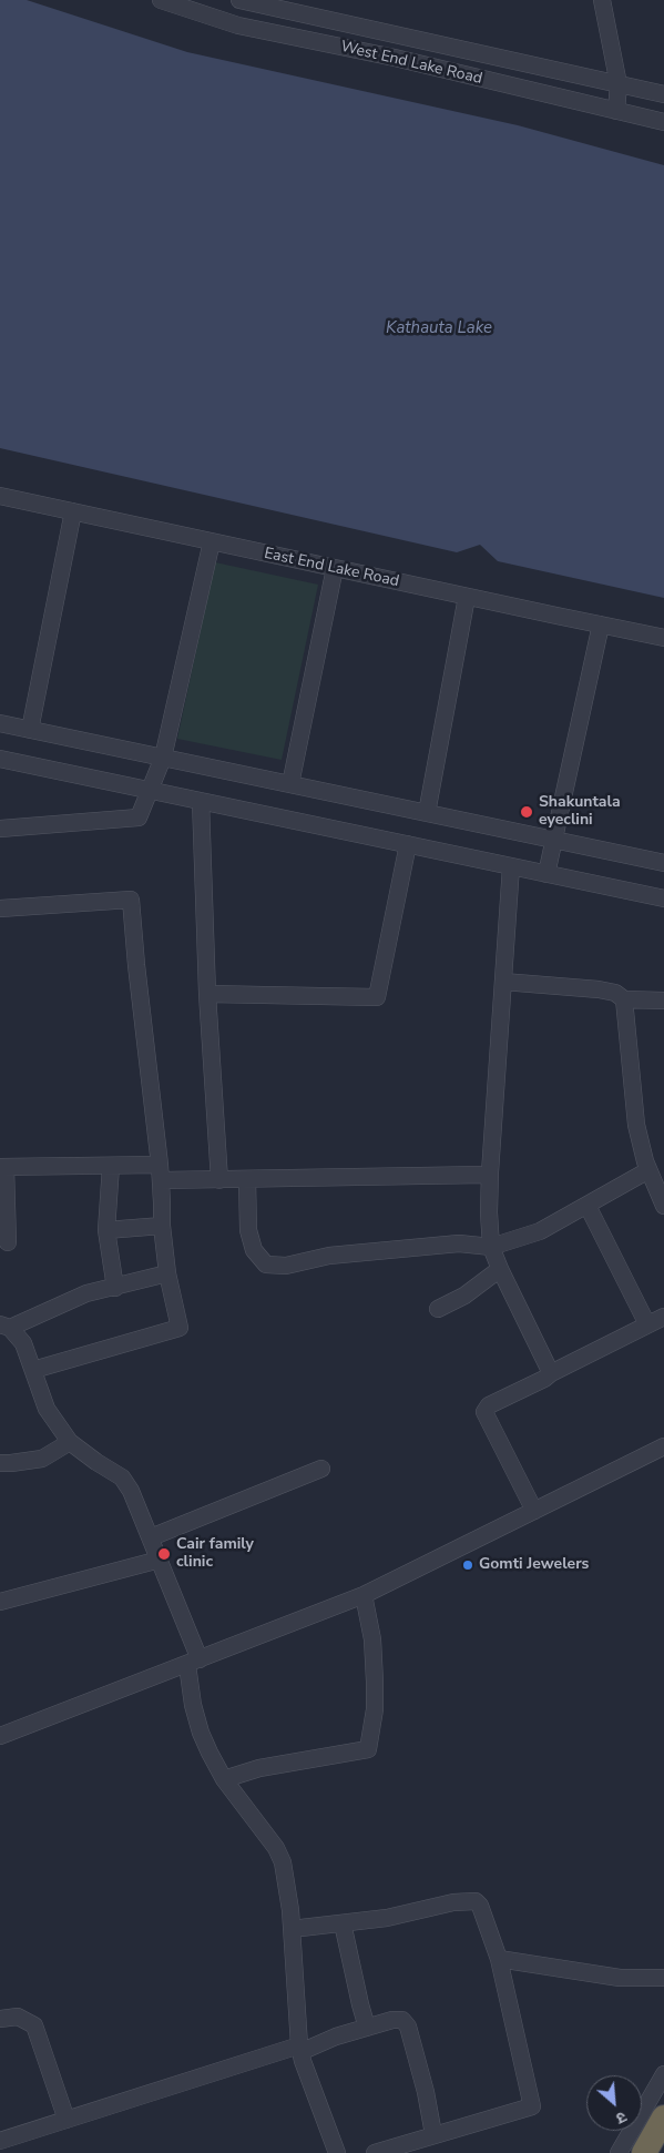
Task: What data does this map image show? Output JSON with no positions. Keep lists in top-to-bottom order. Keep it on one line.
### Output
{"streets":{"street":["West End Lake Road","East End Lake Road"]},"water":["Kathauta Lake"],"places":["Shakuntala eyeclini","Cair family clinic","Gomti Jewelers"],"north":"bottom right"}
